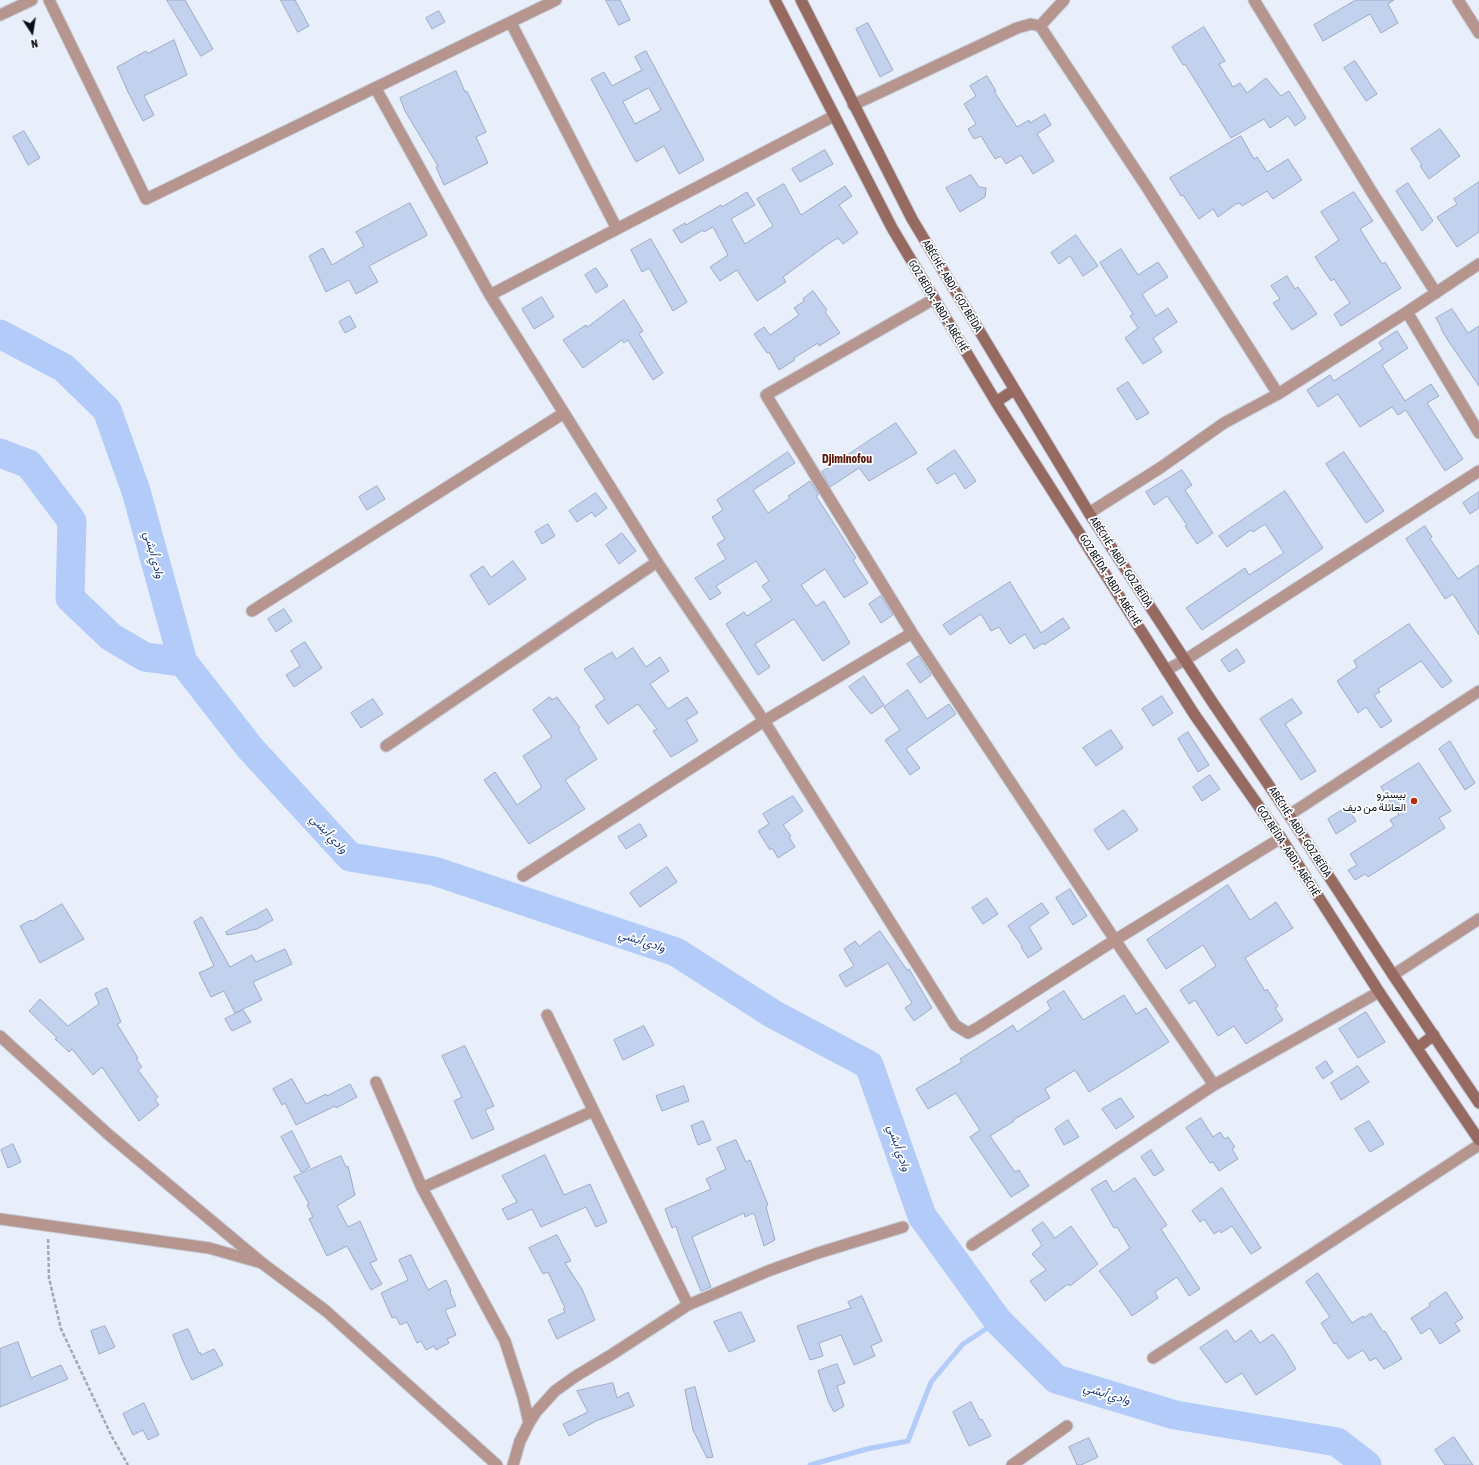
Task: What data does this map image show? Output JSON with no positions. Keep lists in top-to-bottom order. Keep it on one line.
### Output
{"streets":{"main road":["ABÉCHÉ - ABDI - GOZ BEÏDA","GOZ BEÏDA - ABDI - ABÉCHÉ"]},"districts":["Djiminofou"],"water":["وادي أبشي"],"places":["بيسترو العائلة من ديف"],"north":"bottom"}
